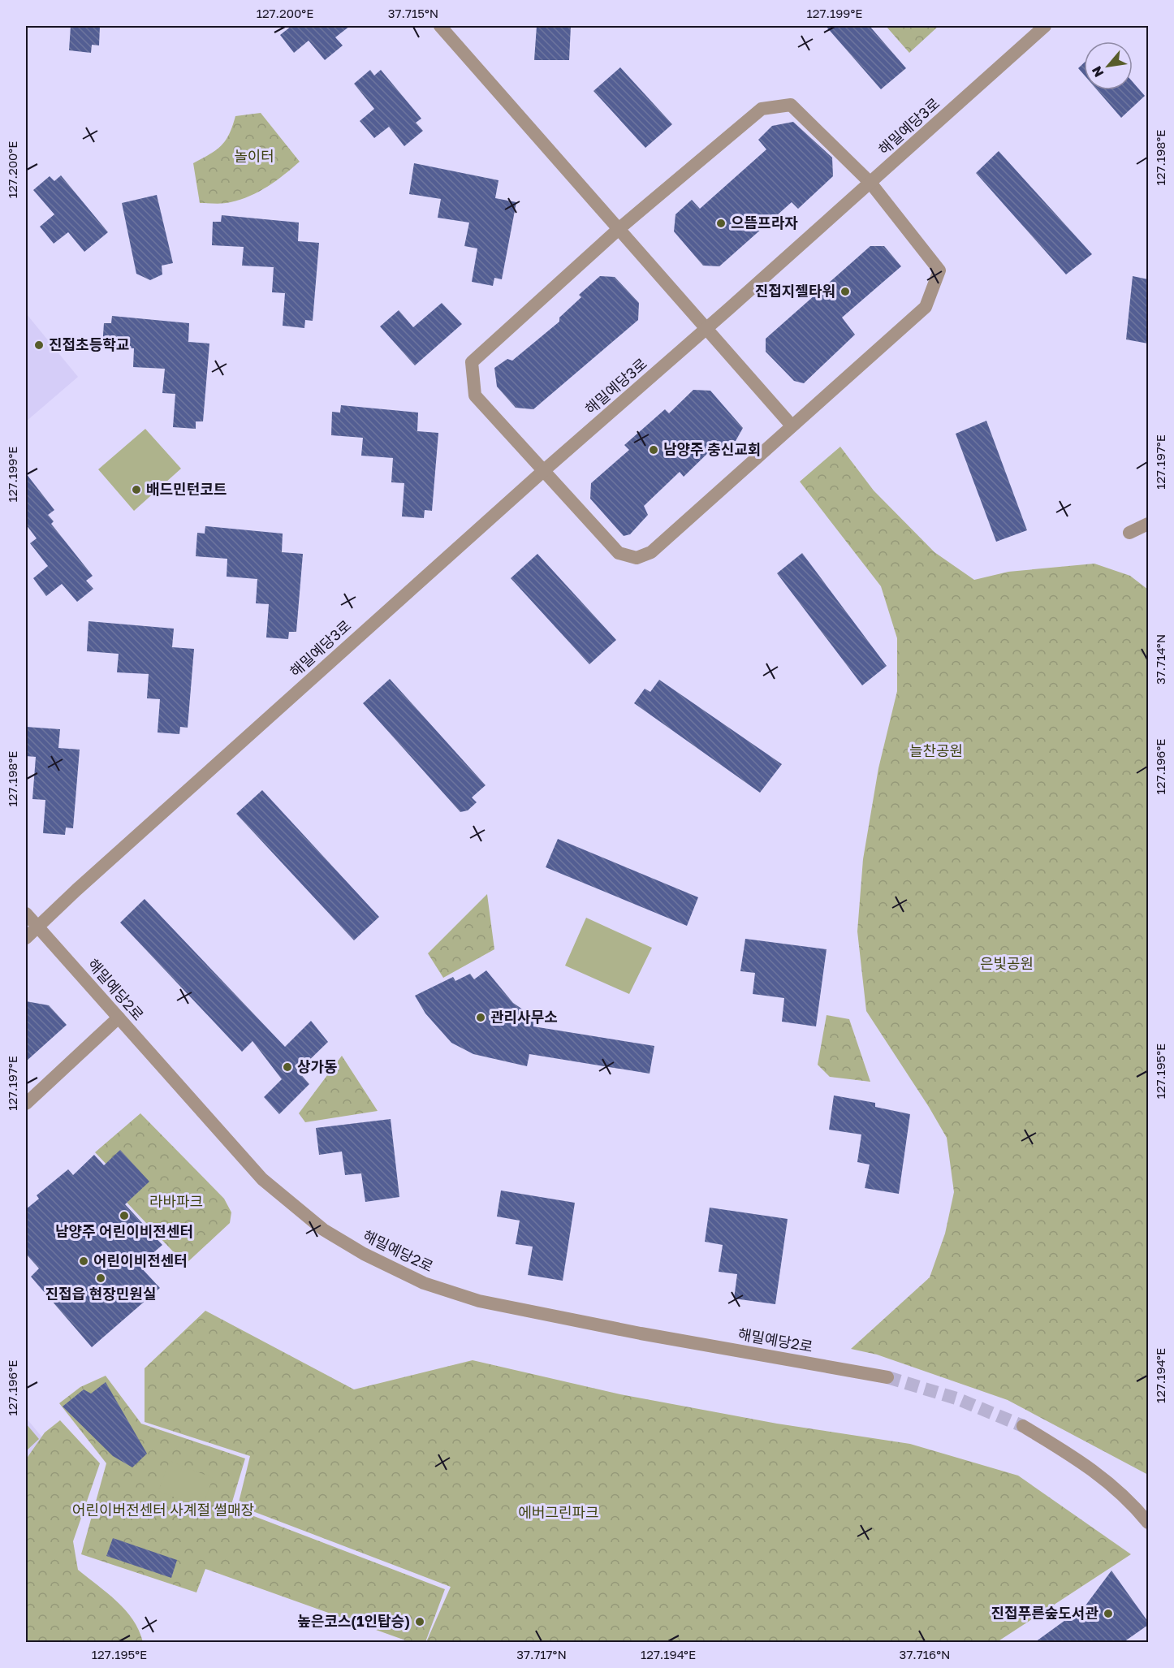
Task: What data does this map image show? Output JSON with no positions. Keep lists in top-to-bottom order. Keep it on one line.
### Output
{"streets":{"street":["해밀예당3로","해밀예당2로"]},"crossings":[["해밀예당3로","해밀예당2로"]],"parks":["놀이터","늘찬공원","은빛공원","라바파크","어린이버전센터 사계절 썰매장","에버그린파크"],"places":["으뜸프라자","진접지젤타워","진접초등학교","남양주 충신교회","배드민턴코트","관리사무소","상가동","남양주 어린이비전센터","어린이비전센터","진접읍 현장민원실","진접푸른숲도서관","높은코스(1인탑승)"],"north":"bottom left","coordinates":["127.200°E","37.715°N","127.199°E","127.198°E","127.197°E","37.714°N","127.196°E","127.195°E","127.194°E","37.717°N","37.716°N"]}
